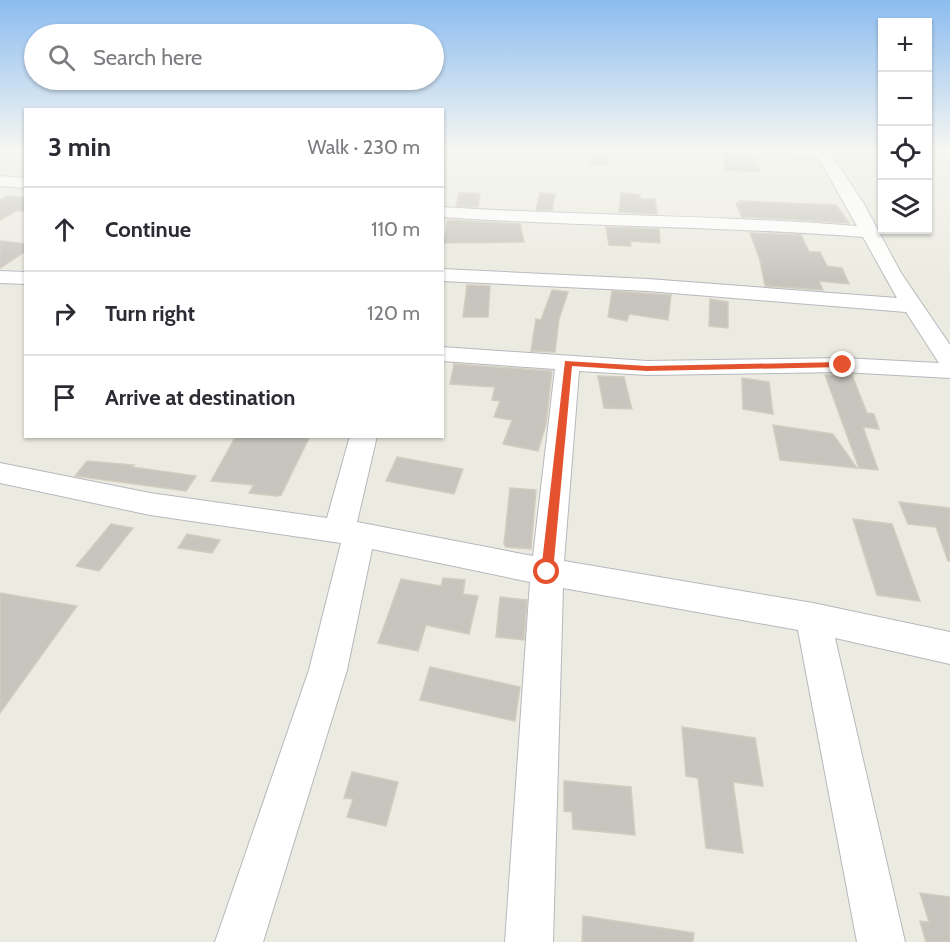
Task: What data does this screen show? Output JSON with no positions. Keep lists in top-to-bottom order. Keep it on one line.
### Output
{"page":{"map_buttons":["+","−"],"search":"Search here","heading":["3 min","Walk · 230 m"],"list":[["Continue","110 m"],["Turn right","120 m"],"Arrive at destination"]}}
